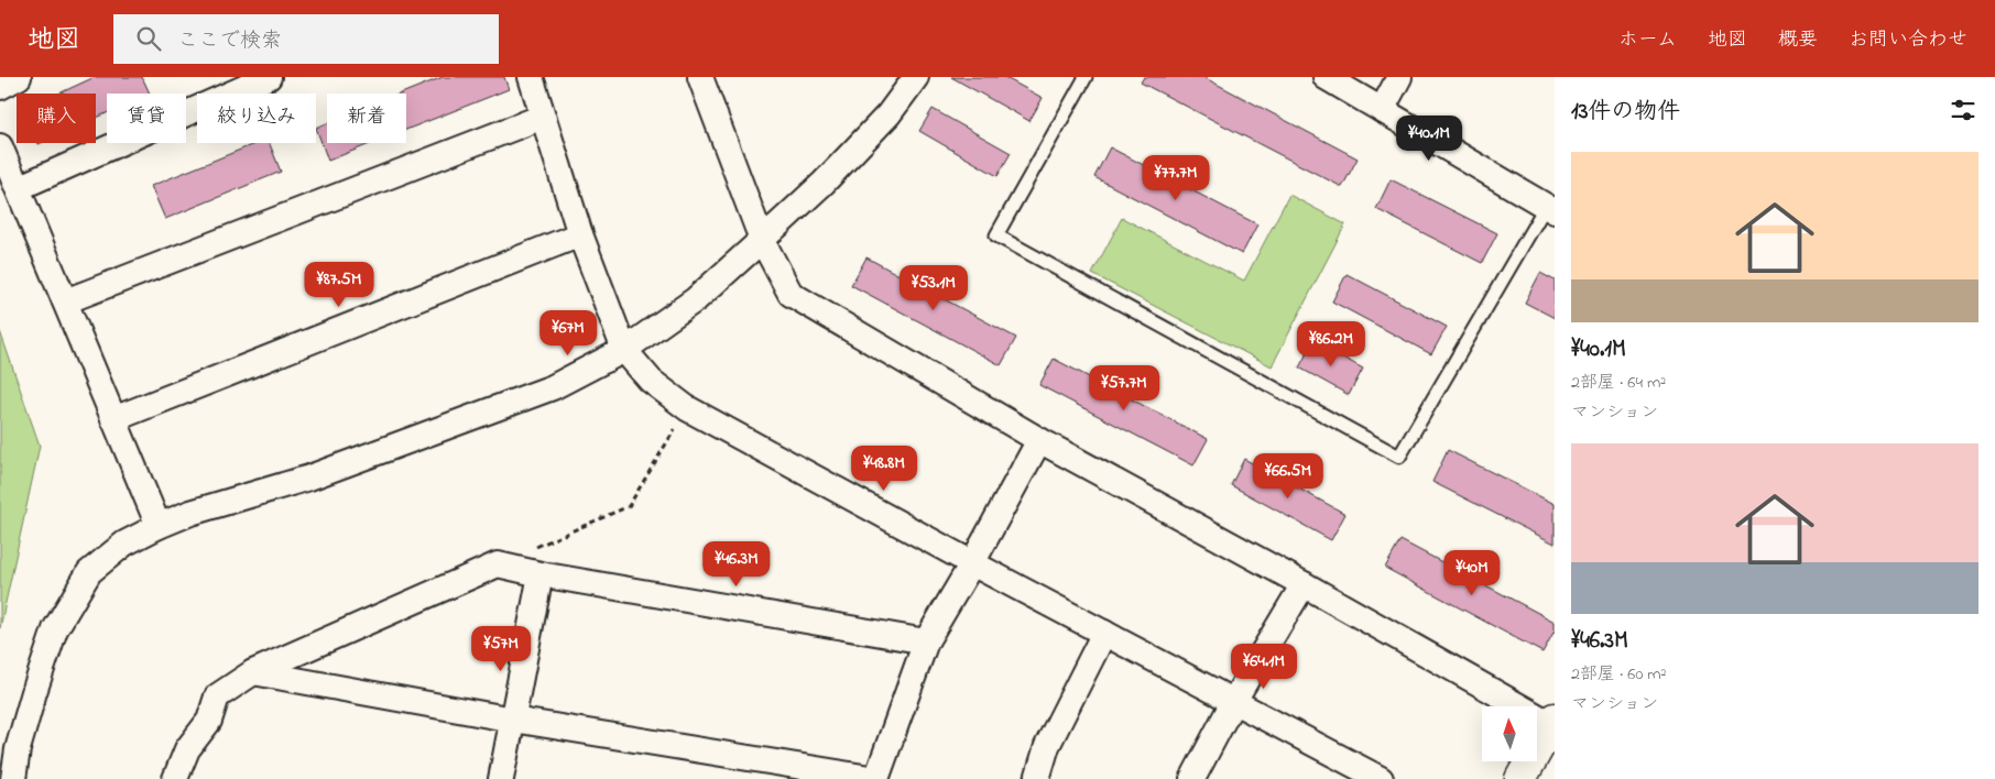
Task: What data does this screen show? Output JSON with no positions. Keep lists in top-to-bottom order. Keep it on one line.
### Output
{"north":"top","page":{"header":"地図","search":"ここで検索","nav":["ホーム","地図","概要","お問い合わせ"],"heading":"13件の物件","chip":["購入","賃貸","絞り込み","新着"],"price":["¥40.1M","¥77.7M","¥87.5M","¥53.1M","¥67M","¥86.2M","¥57.7M","¥48.8M","¥66.5M","¥46.3M","¥40M","¥57M","¥64.1M"],"list":[{"name":"¥40.1M","note":"2部屋 · 64 m² · マンション"},{"name":"¥46.3M","note":"2部屋 · 60 m² · マンション"}]}}
